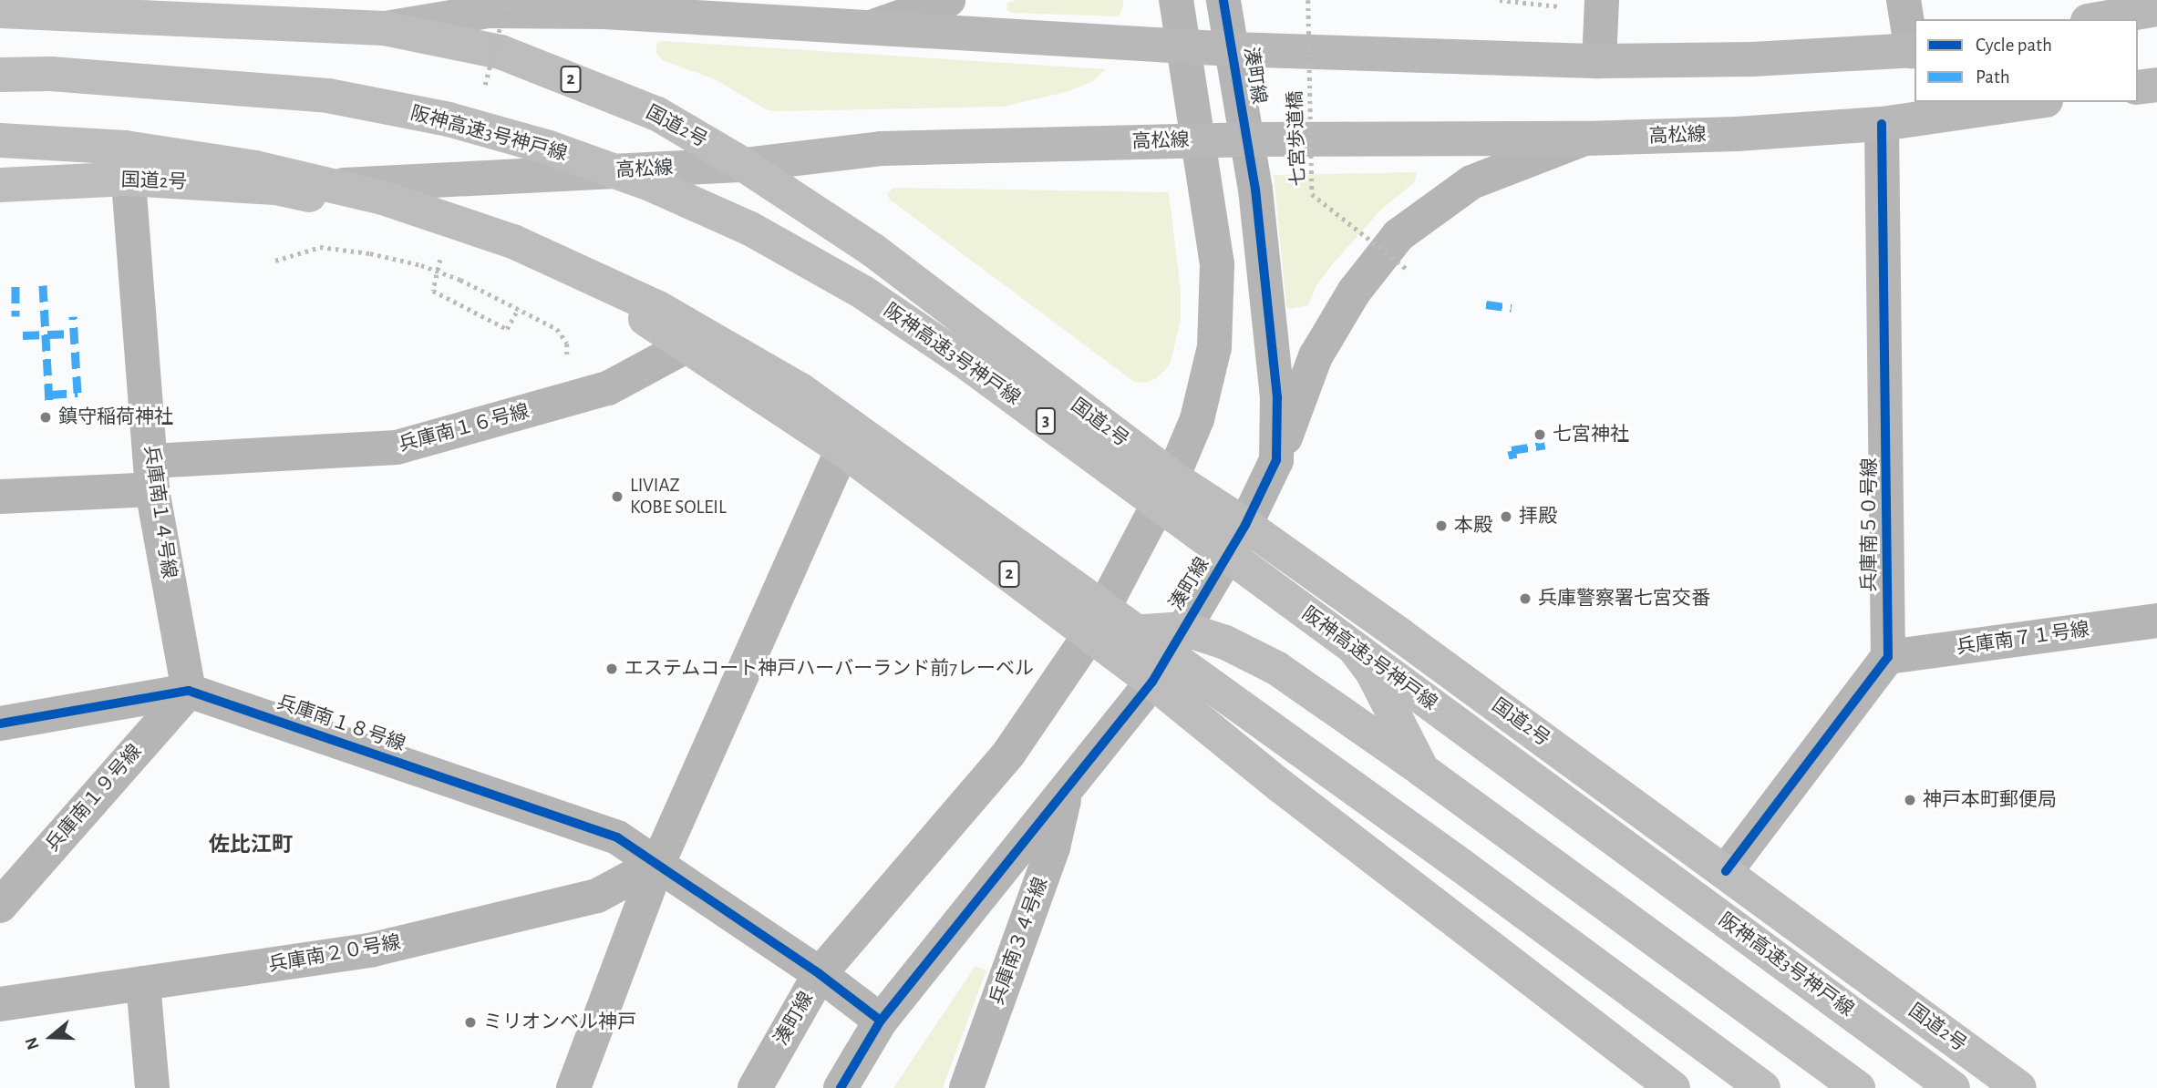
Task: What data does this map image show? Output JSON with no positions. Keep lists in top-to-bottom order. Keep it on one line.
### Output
{"streets":{"highway":["2","国道2号","阪神高速3号神戸線","3"],"main road":["高松線"],"street":["湊町線","兵庫南１６号線","兵庫南１４号線","兵庫南５０号線","兵庫南７１号線","兵庫南１８号線","兵庫南１９号線","兵庫南３４号線","兵庫南２０号線"],"path":["七宮歩道橋"]},"crossings":[["湊町線","国道2号"],["湊町線","高松線"],["湊町線","兵庫南１８号線"],["湊町線","兵庫南３４号線"],["国道2号","高松線"],["国道2号","兵庫南１６号線"],["国道2号","兵庫南１４号線"],["高松線","兵庫南５０号線"],["兵庫南１６号線","兵庫南１４号線"],["兵庫南１４号線","兵庫南１８号線"],["兵庫南１４号線","兵庫南１９号線"],["兵庫南５０号線","兵庫南７１号線"],["兵庫南１８号線","兵庫南１９号線"],["兵庫南１８号線","兵庫南２０号線"]],"districts":["佐比江町"],"places":["鎮守稲荷神社","七宮神社","LIVIAZ KOBE SOLEIL","拝殿","本殿","兵庫警察署七宮交番","エステムコート神戸ハーバーランド前7レーベル","神戸本町郵便局","ミリオンベル神戸"],"legend":["Cycle path","Path"],"north":"left"}
